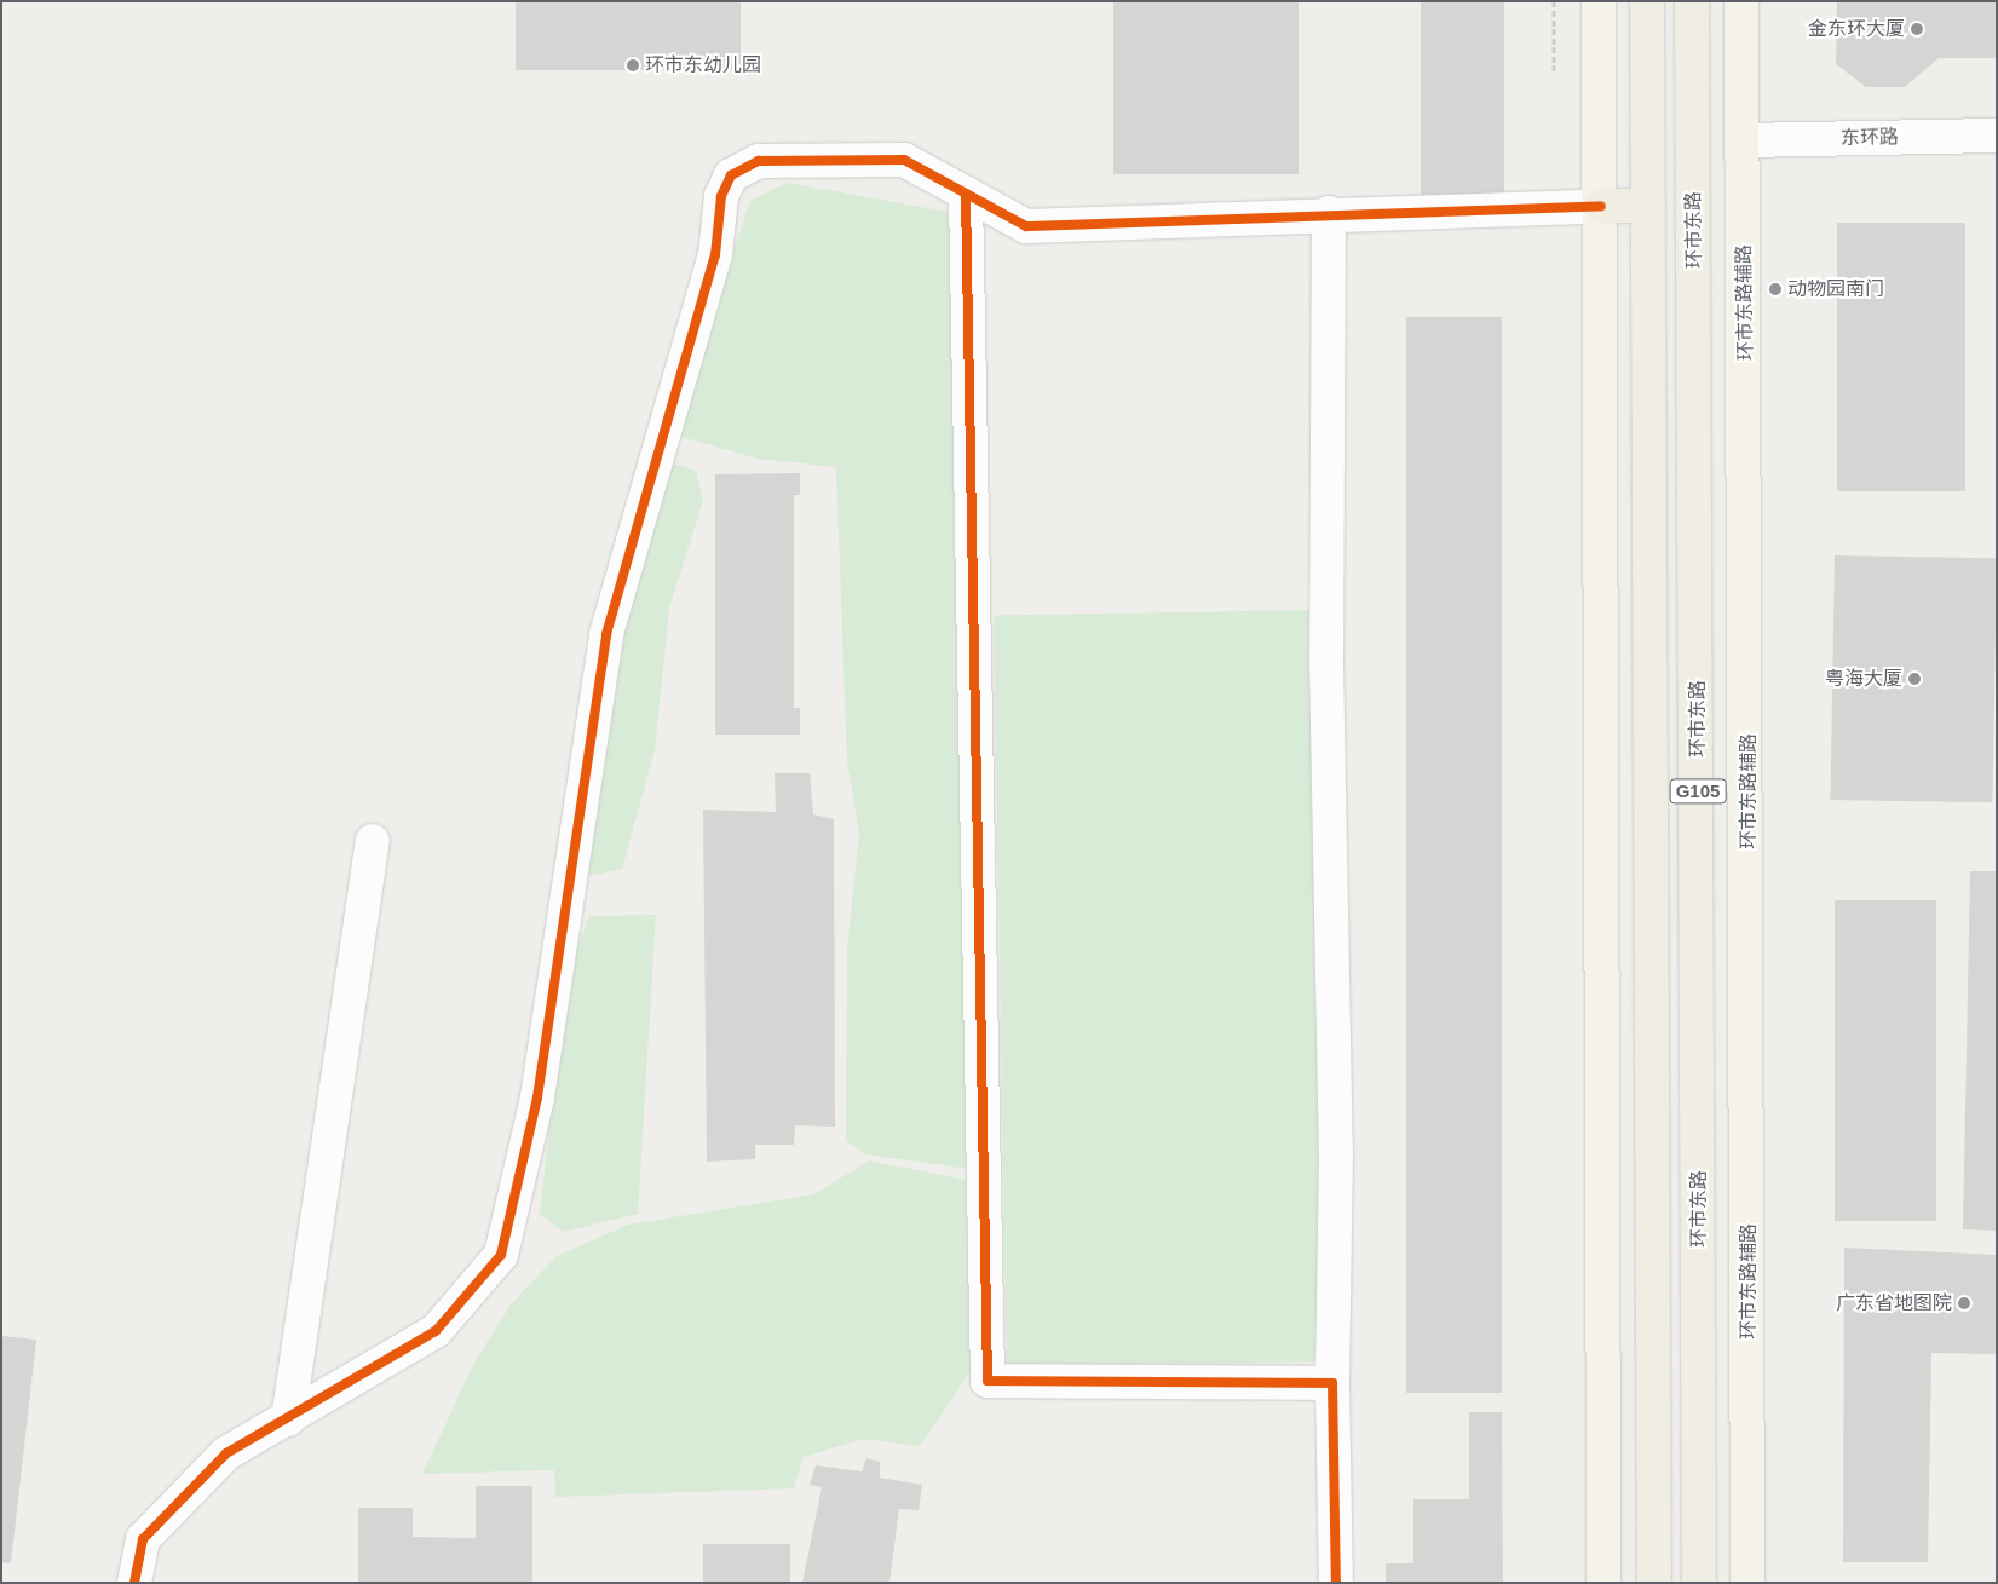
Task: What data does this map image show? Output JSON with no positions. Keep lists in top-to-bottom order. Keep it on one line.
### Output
{"streets":{"highway":["环市东路","G105"],"main road":["环市东路辅路"],"street":["东环路"]},"crossings":[["东环路","环市东路辅路"]],"places":["金东环大厦","环市东幼儿园","动物园南门","粤海大厦","广东省地图院"]}
